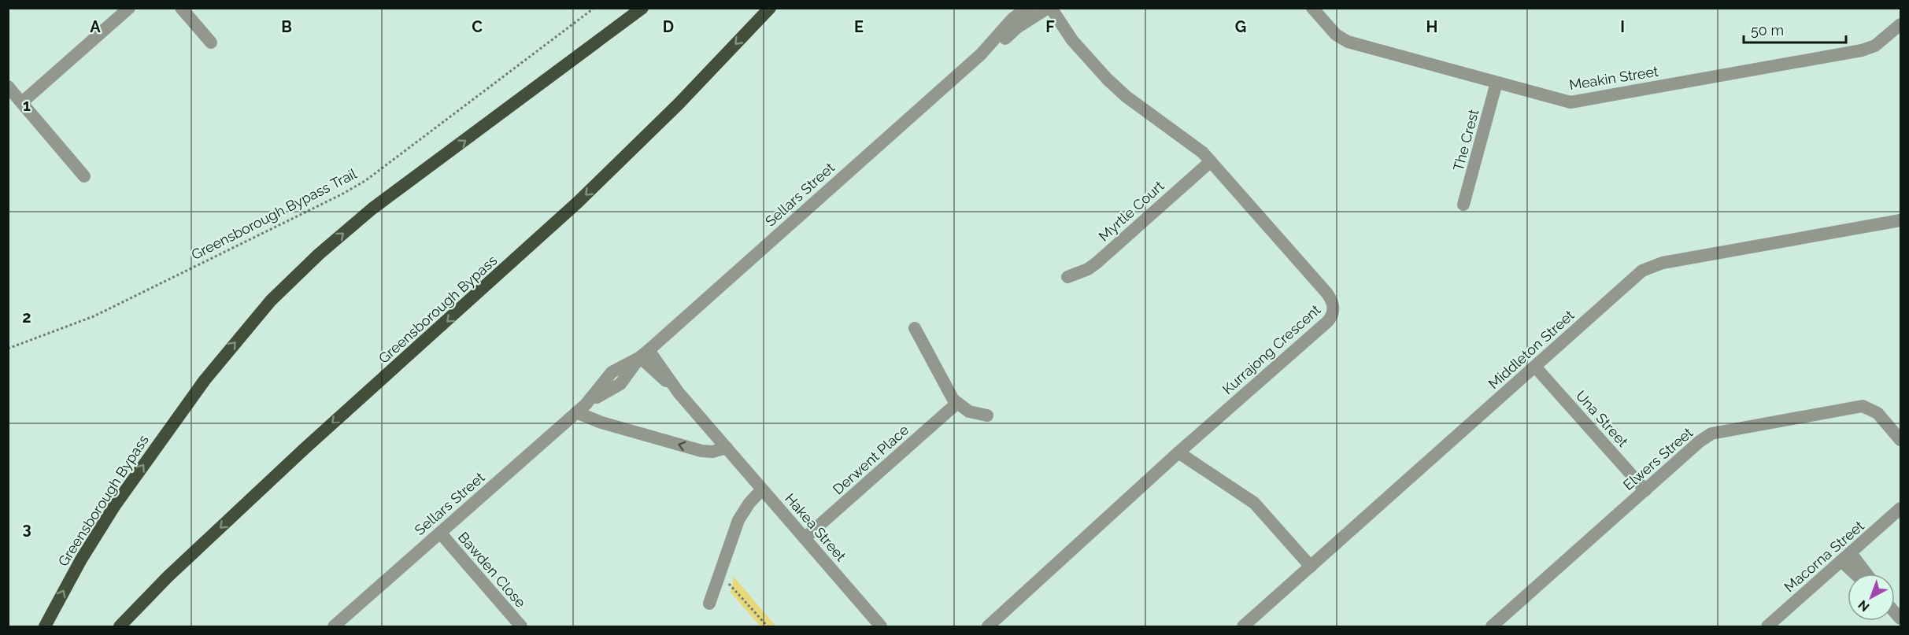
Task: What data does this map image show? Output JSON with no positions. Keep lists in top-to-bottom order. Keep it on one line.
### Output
{"streets":{"highway":["Greensborough Bypass"],"street":["Meakin Street","The Crest","Sellars Street","Myrtle Court","Kurrajong Crescent","Middleton Street","Una Street","Elwers Street","Derwent Place","Hakea Street","Macorna Street","Bawden Close"],"path":["Greensborough Bypass Trail"]},"crossings":[["Meakin Street","The Crest"],["Sellars Street","Kurrajong Crescent"],["Sellars Street","Hakea Street"],["Sellars Street","Bawden Close"],["Myrtle Court","Kurrajong Crescent"],["Middleton Street","Una Street"],["Una Street","Elwers Street"],["Derwent Place","Hakea Street"]],"scale_bar":"50 m","north":"bottom left","grid":{"columns":["A","B","C","D","E","F","G","H","I"],"rows":["1","2","3"]}}
